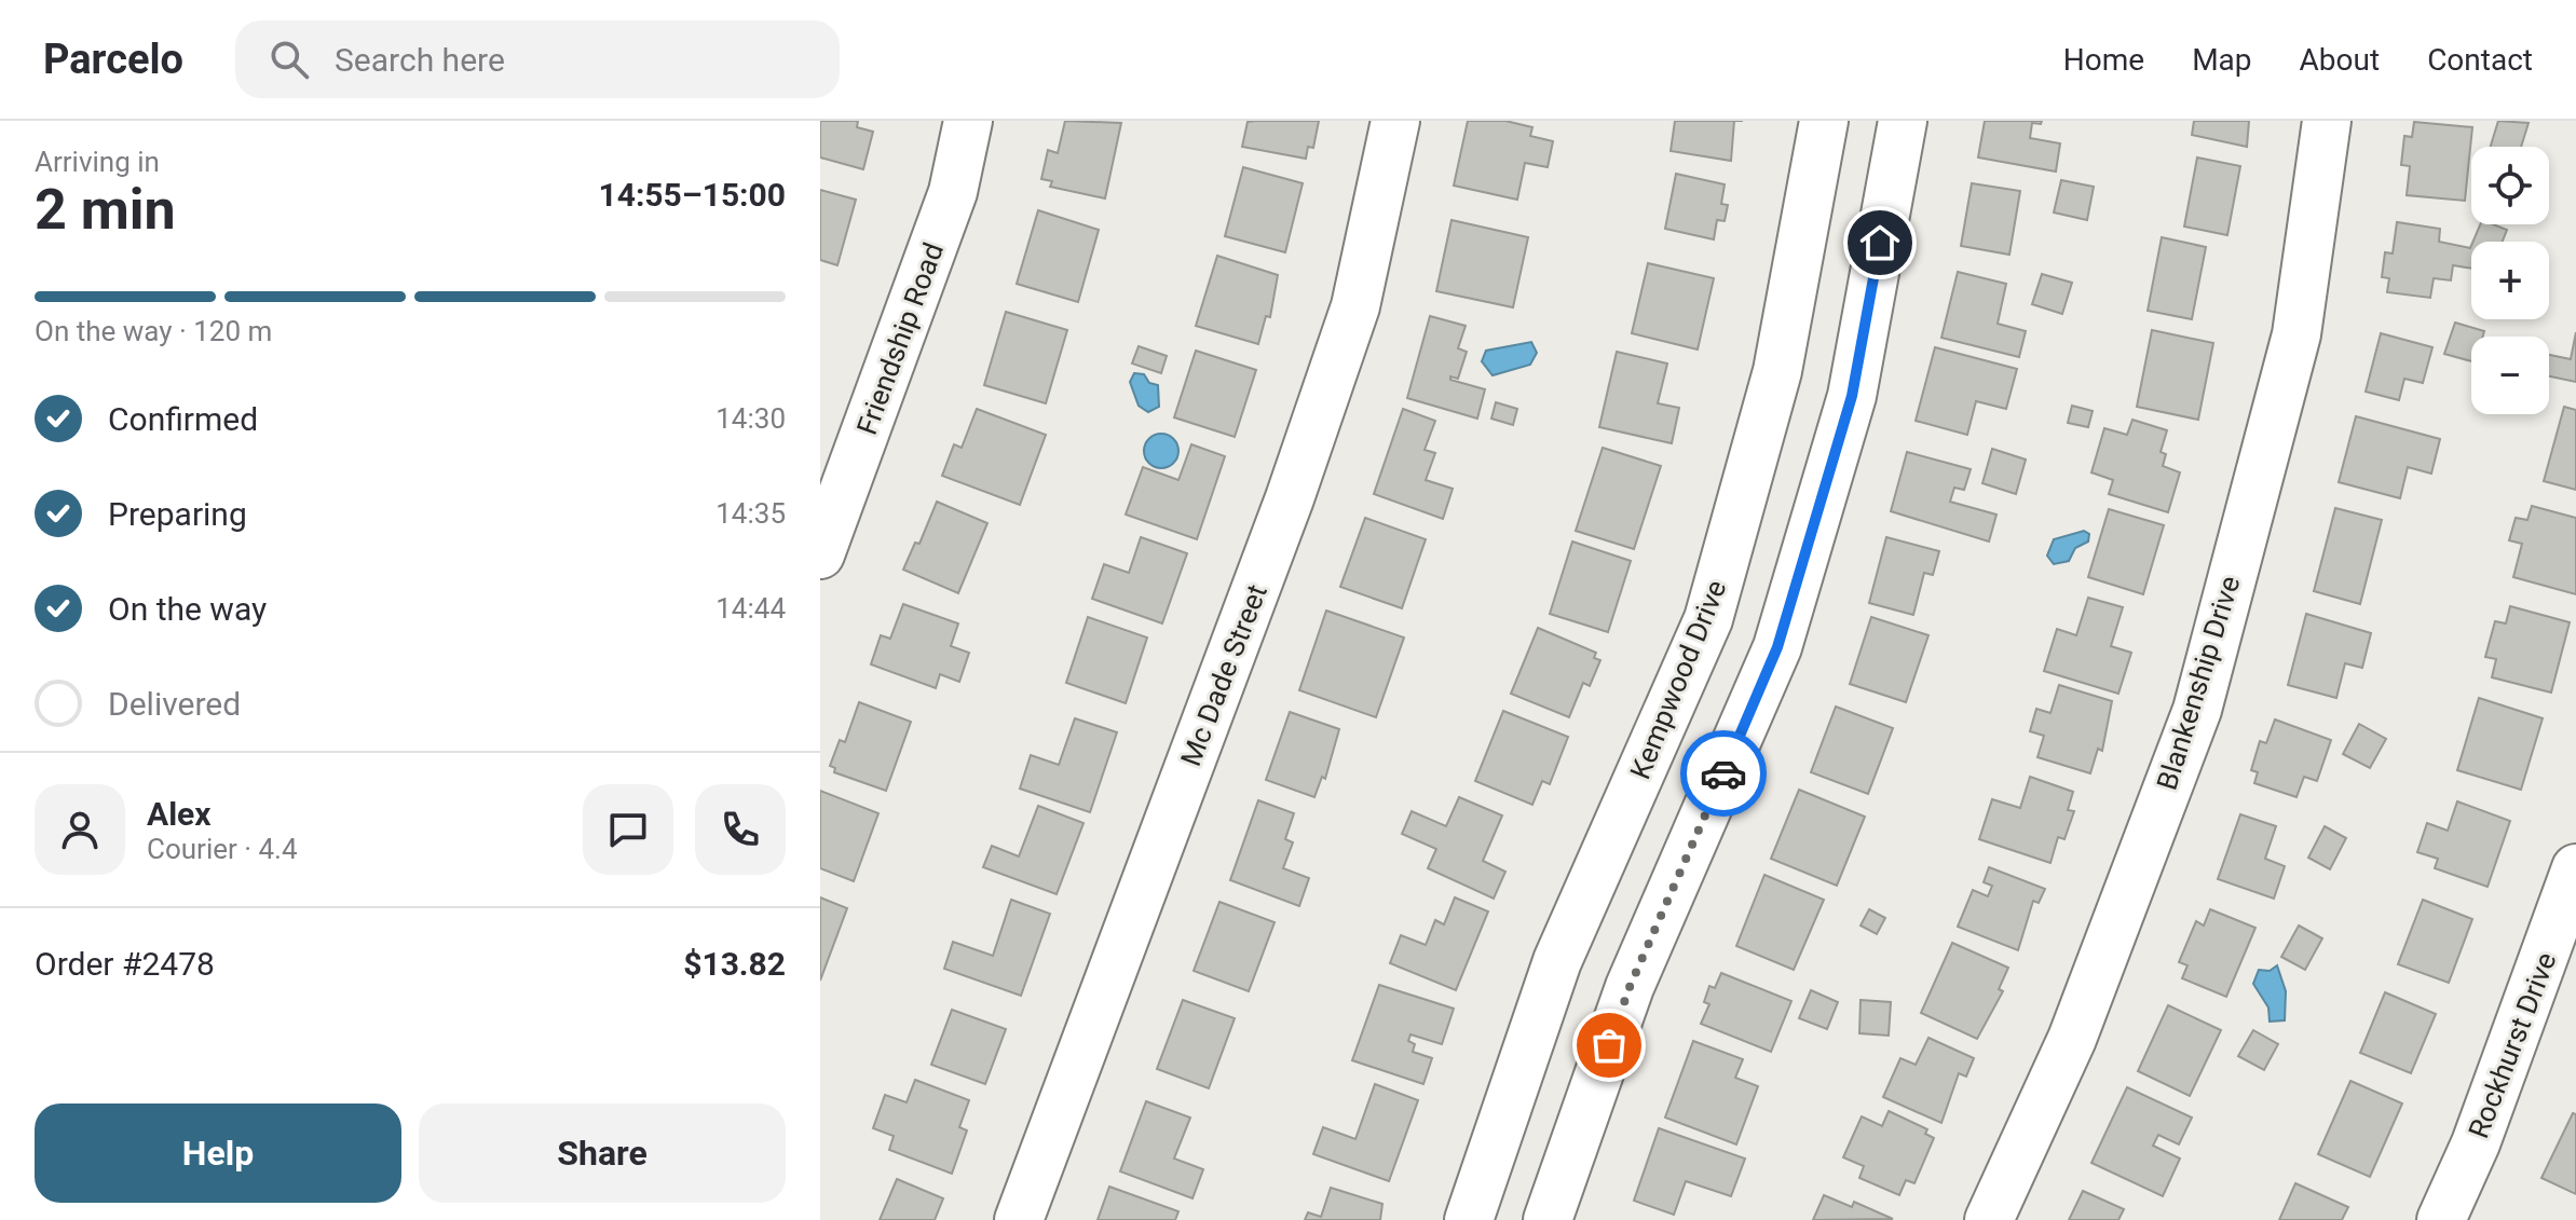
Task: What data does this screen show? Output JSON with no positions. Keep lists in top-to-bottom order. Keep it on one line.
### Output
{"streets":{"street":["Friendship Road","Mc Dade Street","Kempwood Drive","Blankenship Drive","Rockhurst Drive"]},"page":{"header":"Parcelo","search":"Search here","nav":["Home","Map","About","Contact"],"heading":["2 min","Arriving in","14:55–15:00"],"panel":["Alex","Courier · 4.4","Order #2478","$13.82"],"map_buttons":["+","−"],"bar":"On the way · 120 m","list":[["Confirmed","14:30"],["Preparing","14:35"],["On the way","14:44"],"Delivered"],"buttons":["Help","Share"]}}
